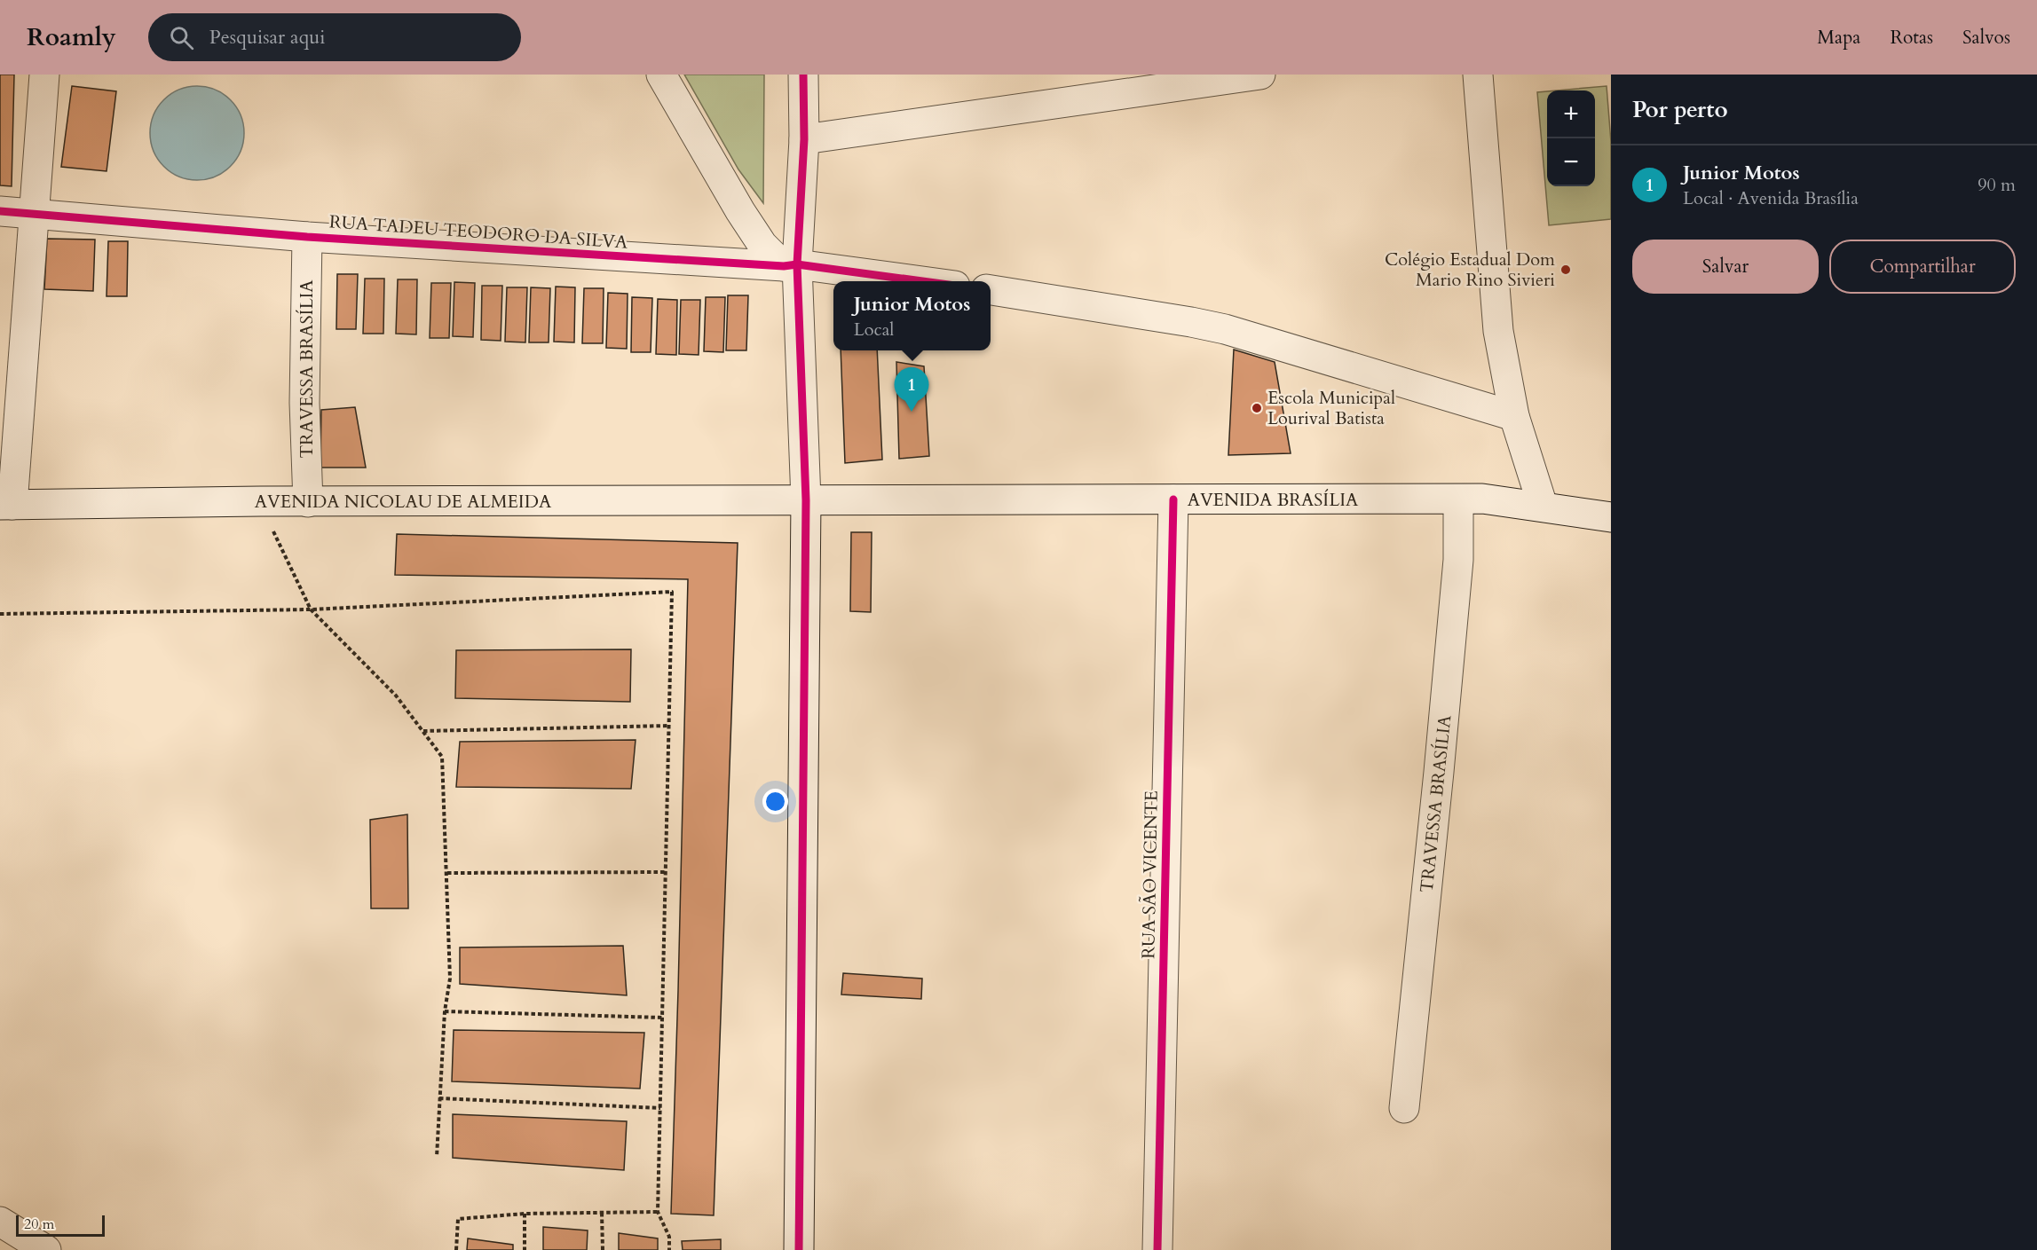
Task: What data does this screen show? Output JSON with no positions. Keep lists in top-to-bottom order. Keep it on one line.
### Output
{"streets":{"street":["RUA TADEU TEODORO DA SILVA","TRAVESSA BRASÍLIA","AVENIDA BRASÍLIA","AVENIDA NICOLAU DE ALMEIDA","RUA SÃO VICENTE"]},"crossings":[["RUA TADEU TEODORO DA SILVA","TRAVESSA BRASÍLIA"],["TRAVESSA BRASÍLIA","AVENIDA BRASÍLIA"],["TRAVESSA BRASÍLIA","AVENIDA NICOLAU DE ALMEIDA"],["AVENIDA BRASÍLIA","AVENIDA NICOLAU DE ALMEIDA"],["AVENIDA BRASÍLIA","RUA SÃO VICENTE"]],"places":["Colégio Estadual Dom Mario Rino Sivieri","Escola Municipal Lourival Batista"],"scale_bar":"20 m","page":{"header":"Roamly","search":"Pesquisar aqui","nav":["Mapa","Rotas","Salvos"],"heading":"Por perto","map_buttons":["+","−"],"list":[{"mark":"1","name":"Junior Motos","note":"Local · Avenida Brasília","value":"90 m"}],"buttons":["Salvar","Compartilhar"],"popup":["Junior Motos","Local"],"pins":"1","scale":"20 m"}}
